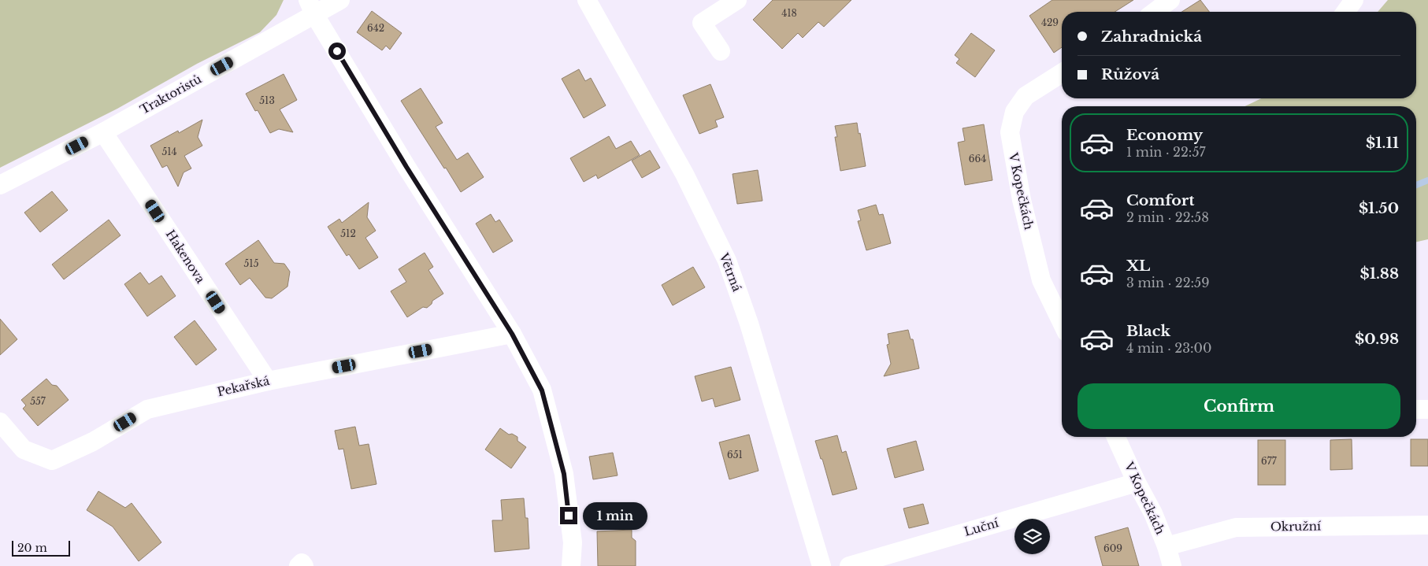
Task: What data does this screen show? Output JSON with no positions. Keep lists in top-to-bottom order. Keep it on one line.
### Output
{"streets":{"street":["Traktoristů","V Kopečkách","Hakenova","Větrná","Pekařská","Okružní","Luční"]},"crossings":[["Traktoristů","Hakenova"],["V Kopečkách","Okružní"],["V Kopečkách","Luční"],["Hakenova","Pekařská"]],"house_numbers":["418","429","642","513","514","664","512","515","557","651","677","609"],"scale_bar":"20 m","page":{"banner":["Zahradnická","Růžová"],"list":[{"name":"Economy","note":"1 min · 22:57","value":"$1.11"},{"name":"Comfort","note":"2 min · 22:58","value":"$1.50"},{"name":"XL","note":"3 min · 22:59","value":"$1.88"},{"name":"Black","note":"4 min · 23:00","value":"$0.98"}],"buttons":"Confirm","bubble":"1 min","scale":"20 m"}}
